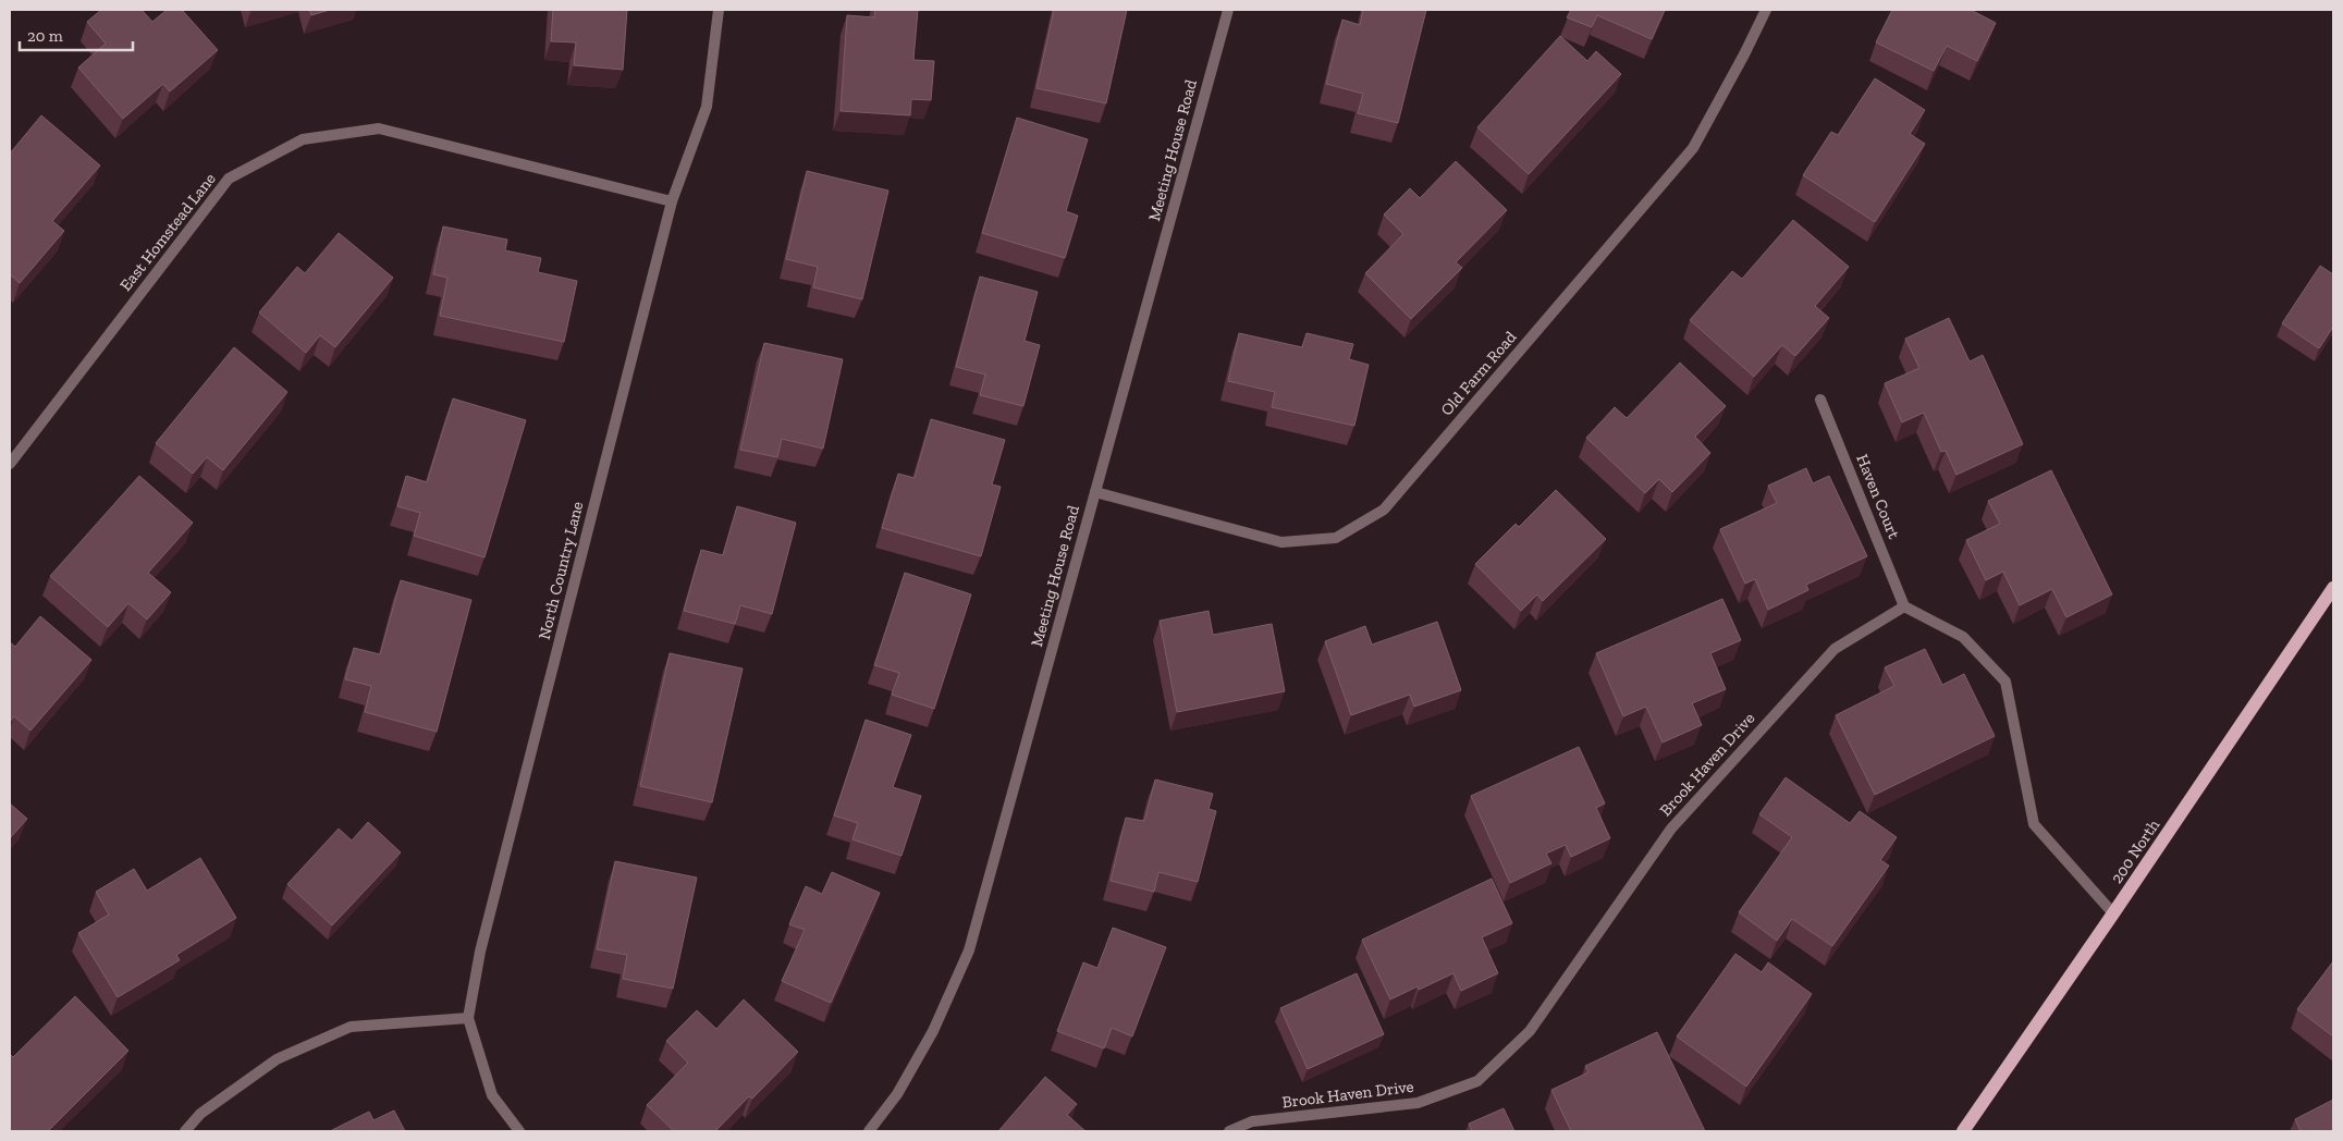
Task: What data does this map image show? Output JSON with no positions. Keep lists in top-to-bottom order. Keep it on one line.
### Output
{"streets":{"main road":["200 North"],"street":["Meeting House Road","East Homstead Lane","Old Farm Road","Haven Court","North Country Lane","Brook Haven Drive"]},"crossings":[["Meeting House Road","Old Farm Road"],["East Homstead Lane","North Country Lane"],["Haven Court","Brook Haven Drive"]],"scale_bar":"20 m"}
